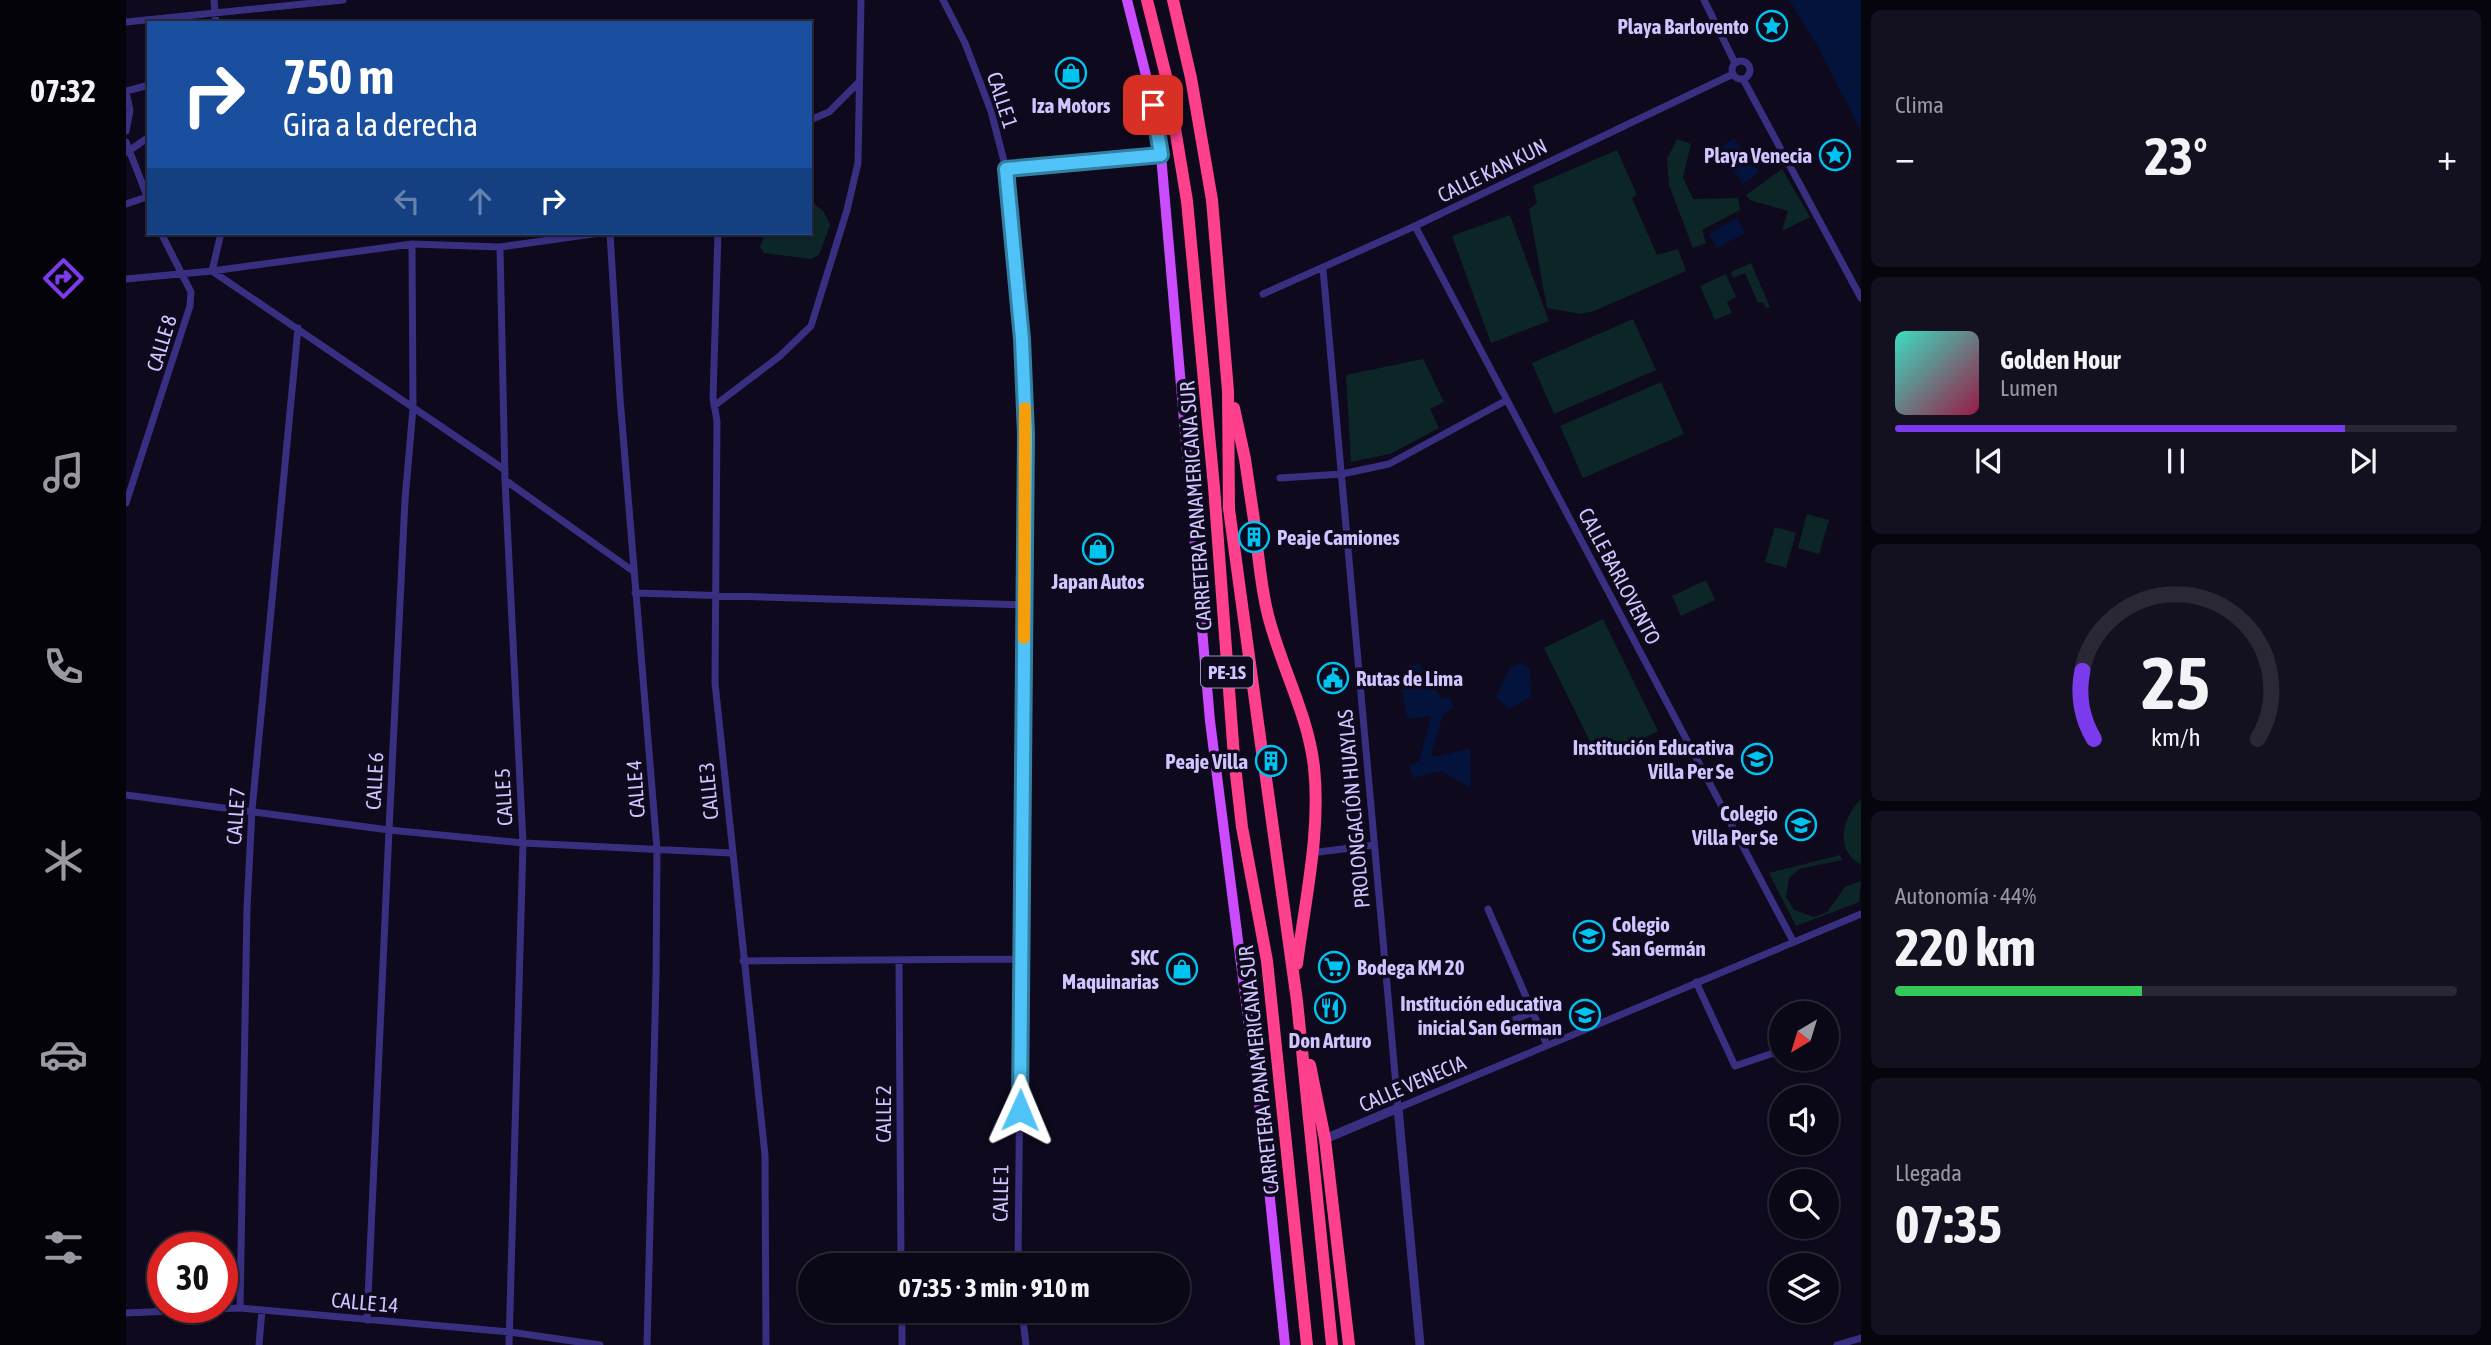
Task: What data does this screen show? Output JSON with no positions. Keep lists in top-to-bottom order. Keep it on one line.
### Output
{"streets":{"highway":["CARRETERA PANAMERICANA SUR","PE-1S"],"street":["CALLE 1","CALLE KAN KUN","CALLE 8","CALLE BARLOVENTO","CALLE 6","CALLE 4","CALLE 3","CALLE 5","PROLONGACIÓN HUAYLAS","CALLE 7","CALLE VENECIA","CALLE 2","CALLE 14"]},"crossings":[["CALLE KAN KUN","CALLE BARLOVENTO"],["CALLE KAN KUN","PROLONGACIÓN HUAYLAS"],["CALLE BARLOVENTO","CALLE VENECIA"],["CALLE 6","CALLE 14"],["CALLE 5","CALLE 14"],["PROLONGACIÓN HUAYLAS","CALLE VENECIA"],["CALLE 7","CALLE 14"]],"places":{"place":["Playa Barlovento","Playa Venecia"],"shop":["Iza Motors","Japan Autos","SKC Maquinarias"],"building":["Peaje Camiones","Peaje Villa"],"public building":["Rutas de Lima"],"school or university":["Institución Educativa Villa Per Se","Colegio Villa Per Se","Colegio San Germán","Institución educativa inicial San German"],"supermarket":["Bodega KM 20"],"restaurant":["Don Arturo"]},"north":"bottom left","page":{"tabs":"07:32","tile":["Clima",["Autonomía · 44%","220 km"],["Llegada","07:35"]],"turn":["750 m","Gira a la derecha"],"heat":["−","23°","+"],"song":["Golden Hour","Lumen"],"limit":"30","trip":"07:35 · 3 min · 910 m","gauge":["25","km/h"]}}
